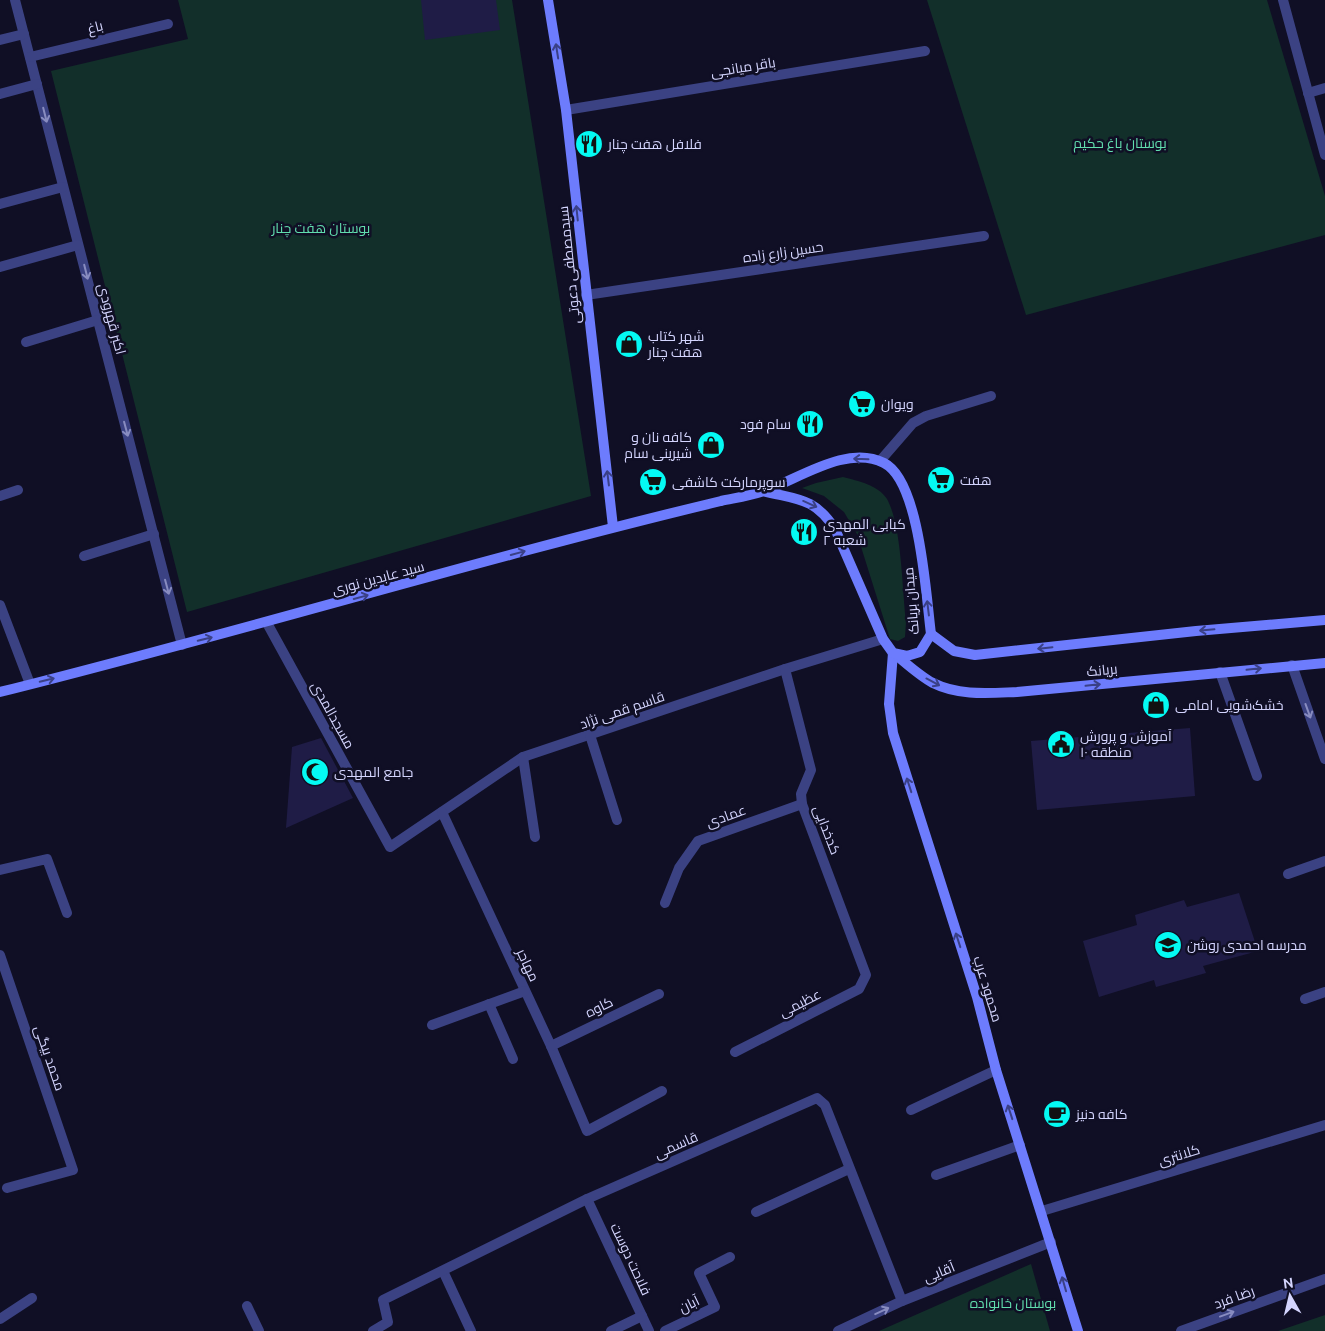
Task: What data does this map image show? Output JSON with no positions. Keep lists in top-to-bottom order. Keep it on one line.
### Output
{"streets":{"main road":["سیدمصطفی دعوتی","سید عابدین نوری","میدان بریانک","بریانک","محمود عرب"],"street":["باغ","باقر میانجی","حسین زارع زاده","اکبر قهرودی","قاسم قمی نژاد","مسجدالمدی","عمادی","کدخدایی","مهاجر","عظیمی","کاوه","محمد بیگی","قاسمی","کلانتری","فلاحت دوست","آقایی","رضا فرد","آبان"]},"crossings":[["باغ","اکبر قهرودی"],["باقر میانجی","سیدمصطفی دعوتی"],["حسین زارع زاده","سیدمصطفی دعوتی"],["سیدمصطفی دعوتی","سید عابدین نوری"],["اکبر قهرودی","سید عابدین نوری"],["سید عابدین نوری","میدان بریانک"],["سید عابدین نوری","مسجدالمدی"],["میدان بریانک","بریانک"],["میدان بریانک","قاسم قمی نژاد"],["میدان بریانک","محمود عرب"],["بریانک","محمود عرب"],["قاسم قمی نژاد","مسجدالمدی"],["قاسم قمی نژاد","کدخدایی"],["قاسم قمی نژاد","مهاجر"],["عمادی","کدخدایی"],["کدخدایی","عظیمی"],["مهاجر","کاوه"],["محمود عرب","کلانتری"],["محمود عرب","آقایی"],["قاسمی","فلاحت دوست"],["قاسمی","آقایی"]],"one_way":["سیدمصطفی دعوتی","اکبر قهرودی","سید عابدین نوری","محمود عرب","رضا فرد"],"parks":["بوستان باغ حکیم","بوستان هفت چنار","بوستان خانواده"],"places":{"restaurant":["فلافل هفت چنار","سام فود","کبابی المهدی شعبه ۲"],"shop":["شهر کتاب هفت چنار","کافه نان و شیرینی سام","خشک‌شویی امامی"],"supermarket":["ویوان","هفت","سوپرمارکت کاشفی"],"public building":["آموزش و پرورش منطقه ۱۰"],"mosque":["جامع المهدی"],"school or university":["مدرسه احمدی روشن"],"cafe":["کافه دنیز"]},"north":"top"}
